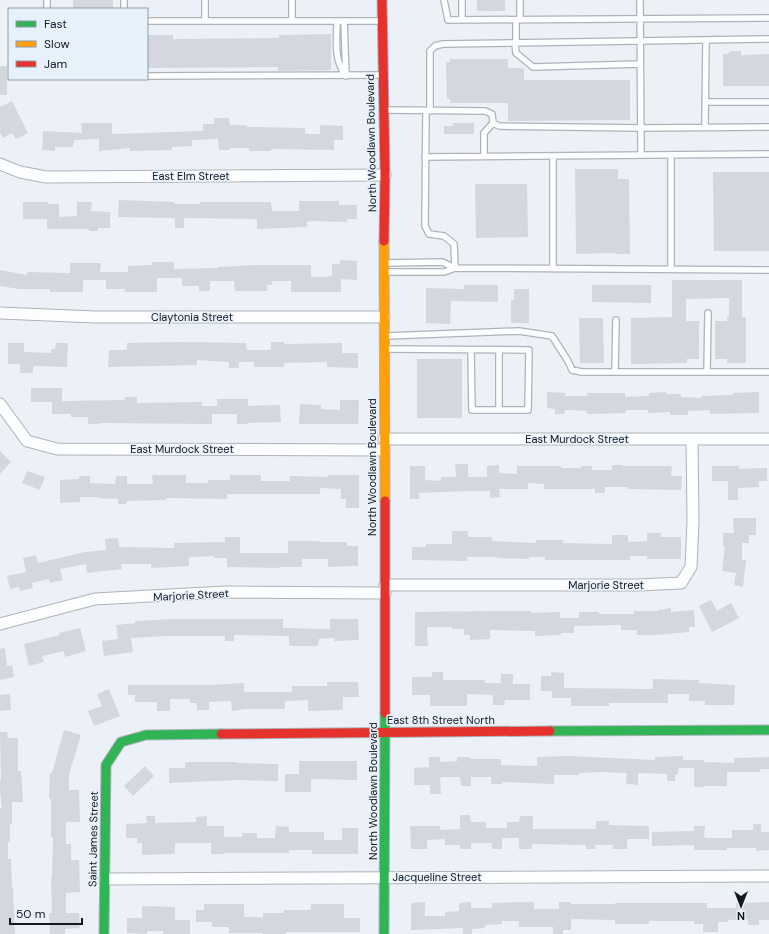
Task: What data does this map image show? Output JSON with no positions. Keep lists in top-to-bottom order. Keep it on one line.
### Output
{"streets":{"main road":["North Woodlawn Boulevard","East 8th Street North","Saint James Street"],"street":["East Elm Street","Claytonia Street","East Murdock Street","Marjorie Street","Jacqueline Street"]},"crossings":[["North Woodlawn Boulevard","East Elm Street"],["North Woodlawn Boulevard","Claytonia Street"],["North Woodlawn Boulevard","East Murdock Street"],["North Woodlawn Boulevard","Marjorie Street"],["North Woodlawn Boulevard","East 8th Street North"],["North Woodlawn Boulevard","Jacqueline Street"],["East Murdock Street","Marjorie Street"],["East 8th Street North","Saint James Street"],["Saint James Street","Jacqueline Street"]],"legend":["Fast","Slow","Jam"],"scale_bar":"50 m","north":"bottom"}
